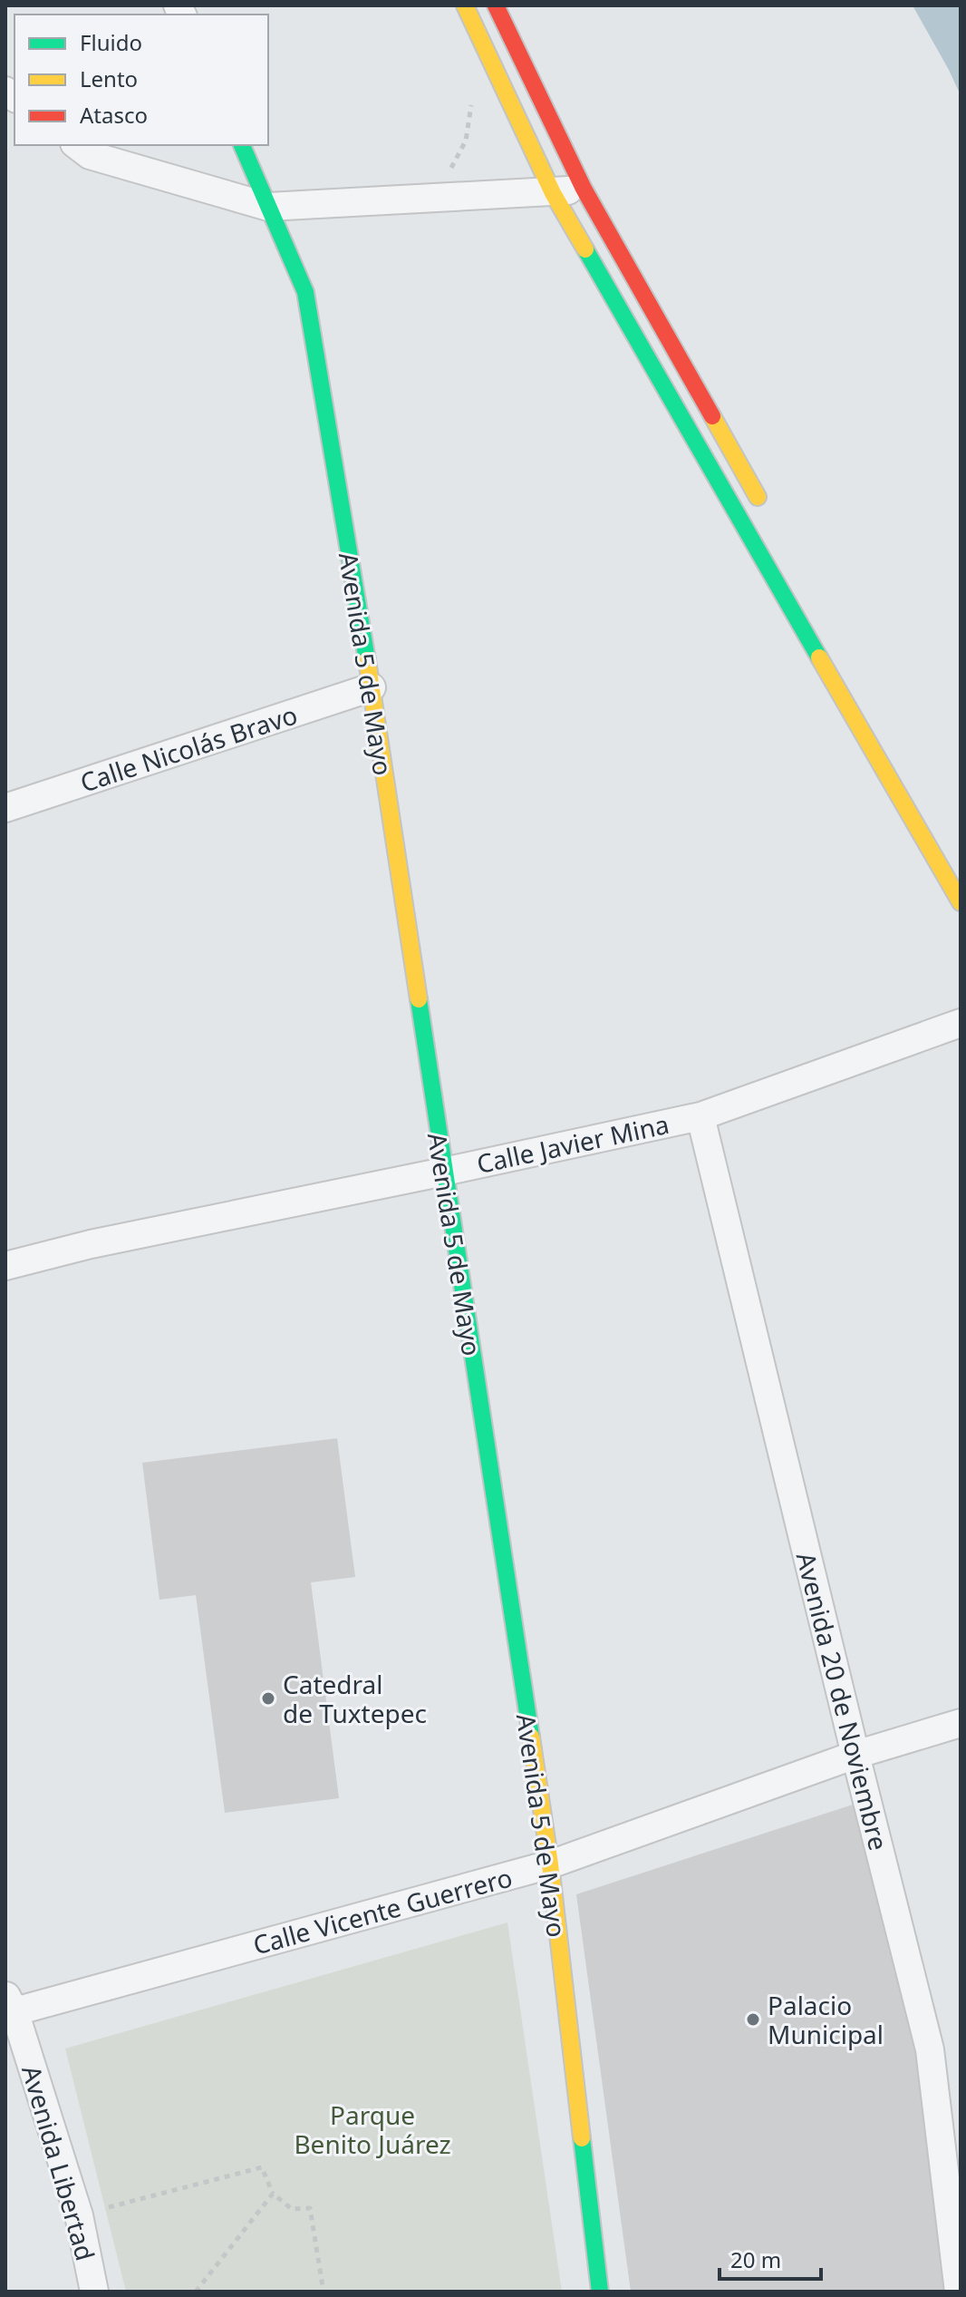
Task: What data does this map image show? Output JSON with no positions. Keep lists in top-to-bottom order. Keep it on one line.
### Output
{"streets":{"street":["Avenida 5 de Mayo","Calle Nicolás Bravo","Calle Javier Mina","Avenida 20 de Noviembre","Calle Vicente Guerrero","Avenida Libertad"]},"crossings":[["Avenida 5 de Mayo","Calle Nicolás Bravo"],["Avenida 5 de Mayo","Calle Javier Mina"],["Avenida 5 de Mayo","Calle Vicente Guerrero"],["Calle Javier Mina","Avenida 20 de Noviembre"],["Avenida 20 de Noviembre","Calle Vicente Guerrero"],["Calle Vicente Guerrero","Avenida Libertad"]],"parks":["Parque Benito Juárez"],"places":["Catedral de Tuxtepec","Palacio Municipal"],"legend":["Fluido","Lento","Atasco"],"scale_bar":"20 m"}
